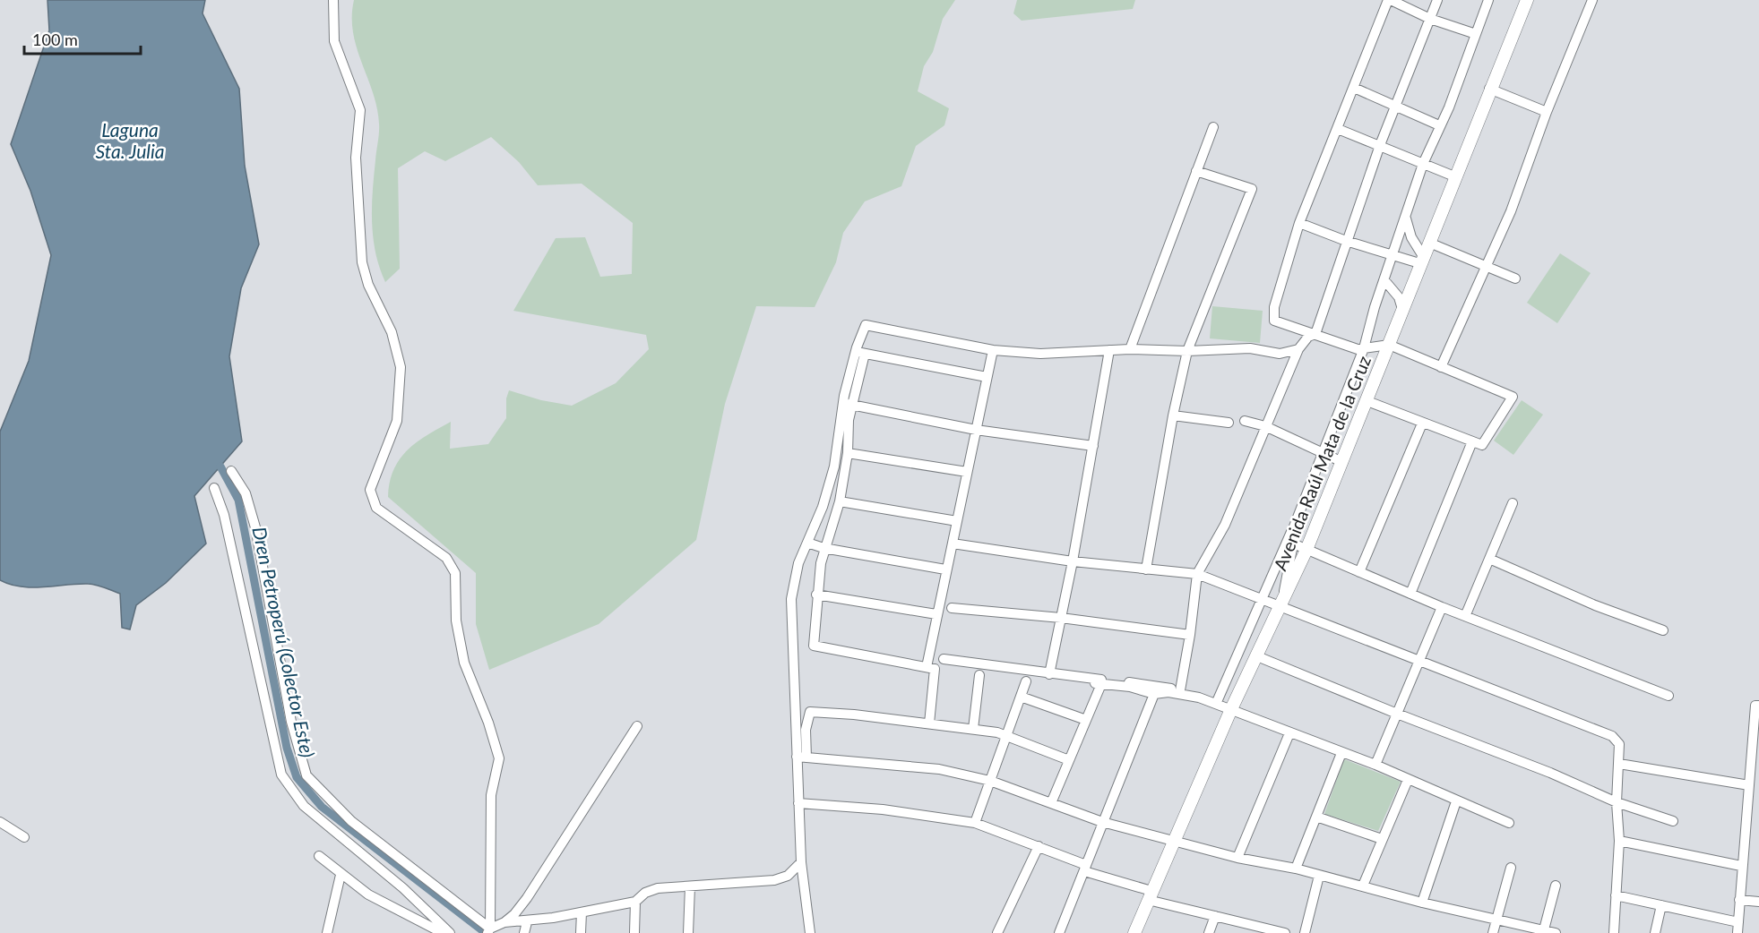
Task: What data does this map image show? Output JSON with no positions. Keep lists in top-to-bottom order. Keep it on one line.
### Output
{"streets":{"street":["Avenida Raúl Mata de la Cruz"]},"water":["Laguna Sta. Julia","Dren Petroperú (Colector Este)"],"scale_bar":"100 m"}
